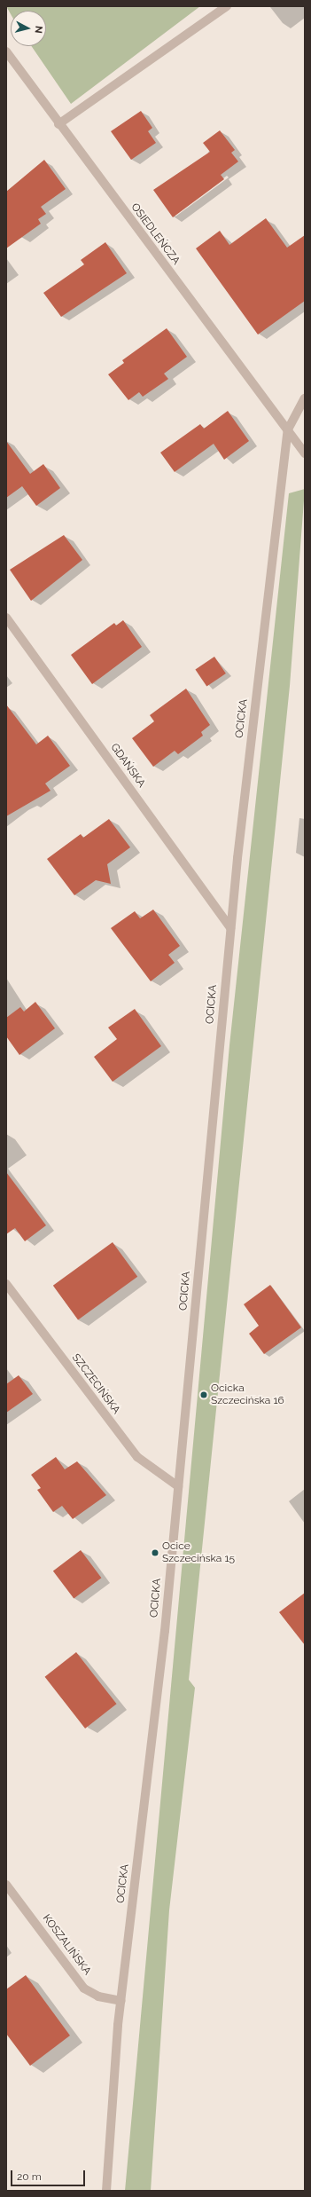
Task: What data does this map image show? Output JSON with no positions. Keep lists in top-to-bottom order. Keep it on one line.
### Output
{"streets":{"street":["OSIEDLEŃCZA","OCICKA","GDAŃSKA","SZCZECIŃSKA","KOSZALIŃSKA"]},"crossings":[["OSIEDLEŃCZA","OCICKA"],["OCICKA","GDAŃSKA"],["OCICKA","SZCZECIŃSKA"],["OCICKA","KOSZALIŃSKA"]],"places":["Ocicka Szczecińska 16","Ocice Szczecińska 15"],"scale_bar":"20 m","north":"right"}
